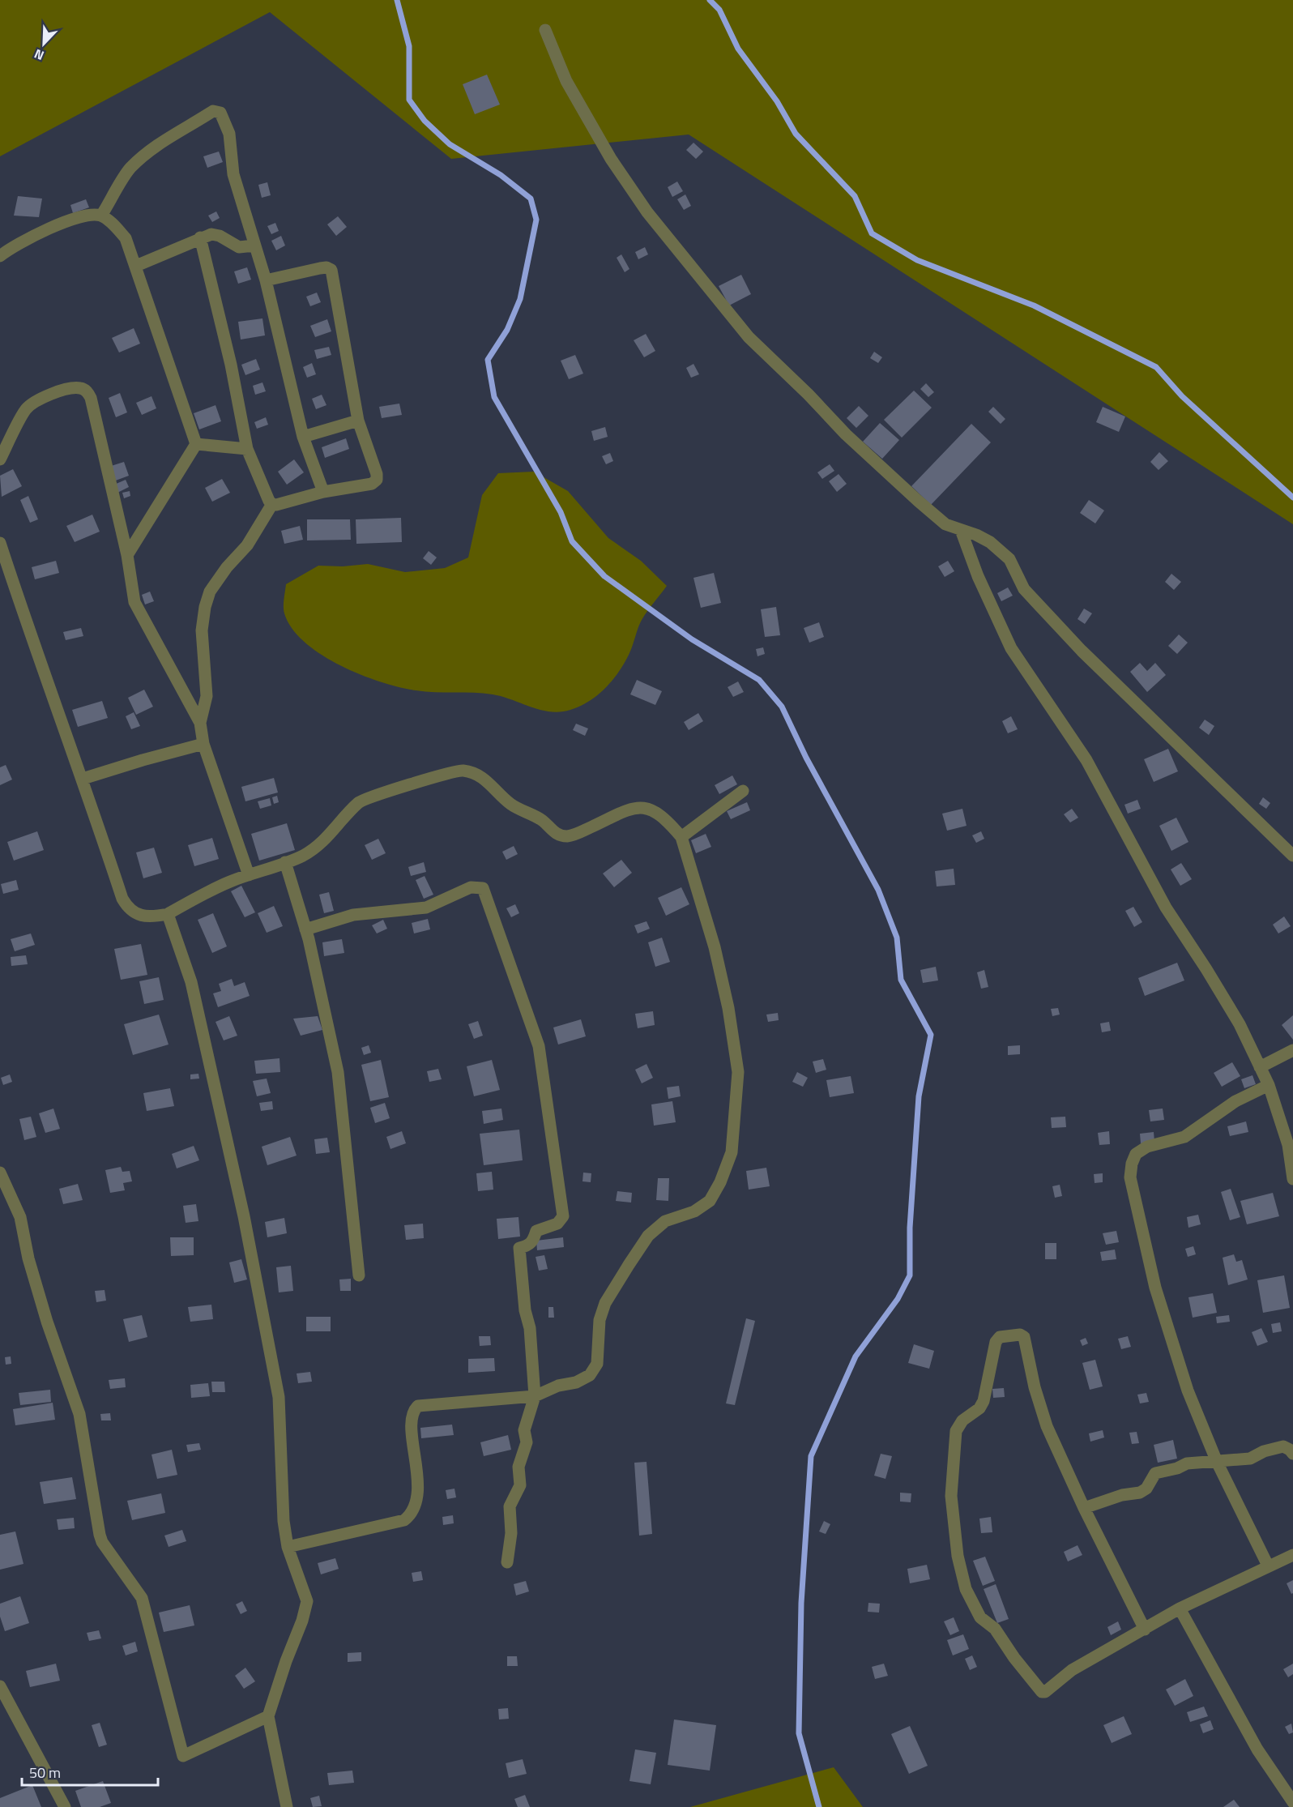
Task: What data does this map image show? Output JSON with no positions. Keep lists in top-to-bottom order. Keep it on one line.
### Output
{"scale_bar":"50 m","north":"bottom left"}
